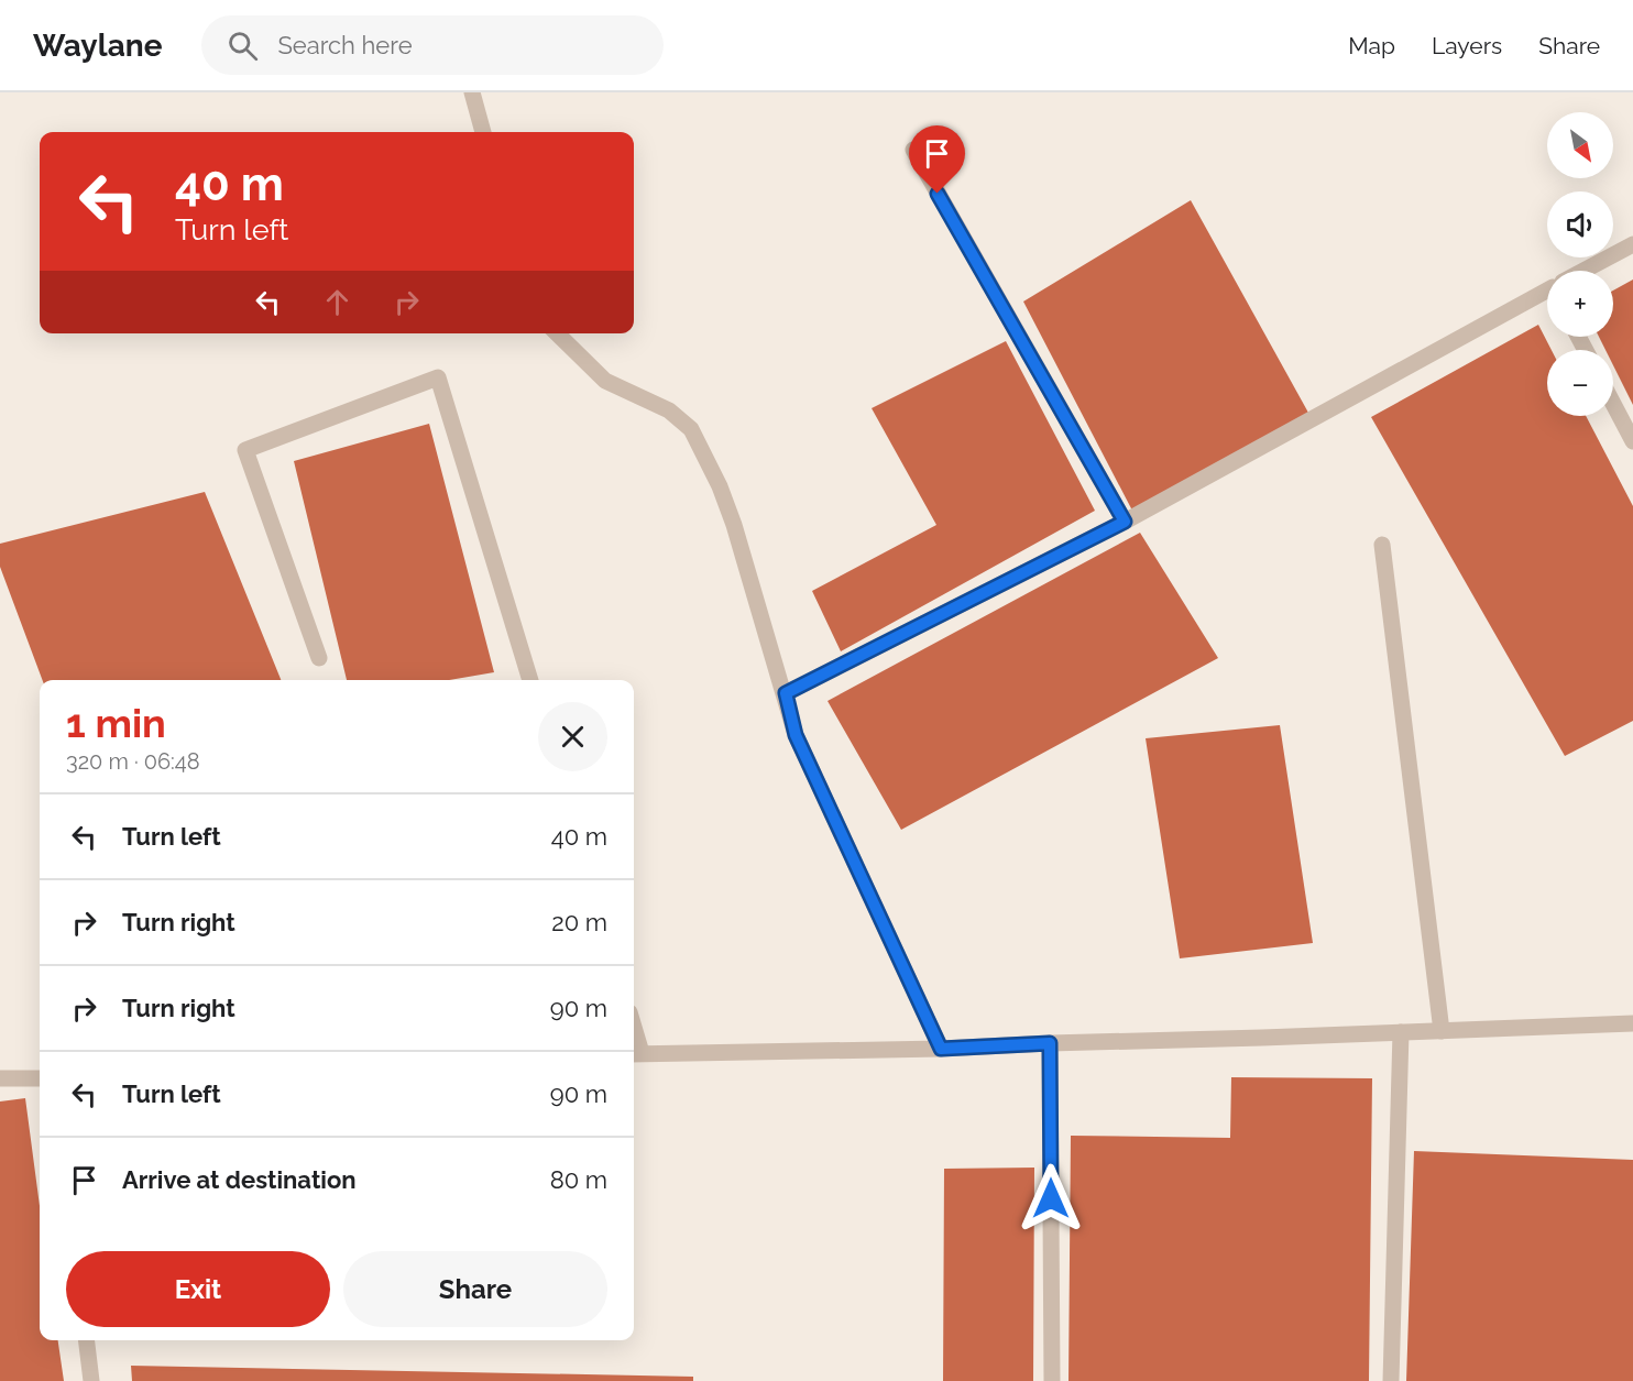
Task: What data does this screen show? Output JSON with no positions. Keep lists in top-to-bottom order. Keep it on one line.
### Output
{"north":"bottom right","page":{"header":"Waylane","search":"Search here","nav":["Map","Layers","Share"],"map_buttons":["+","−"],"turn":["40 m","Turn left"],"heading":["1 min","320 m · 06:48"],"list":[{"name":"Turn left","value":"40 m"},{"name":"Turn right","value":"20 m"},{"name":"Turn right","value":"90 m"},{"name":"Turn left","value":"90 m"},{"name":"Arrive at destination","value":"80 m"}],"buttons":["Exit","Share"]}}
